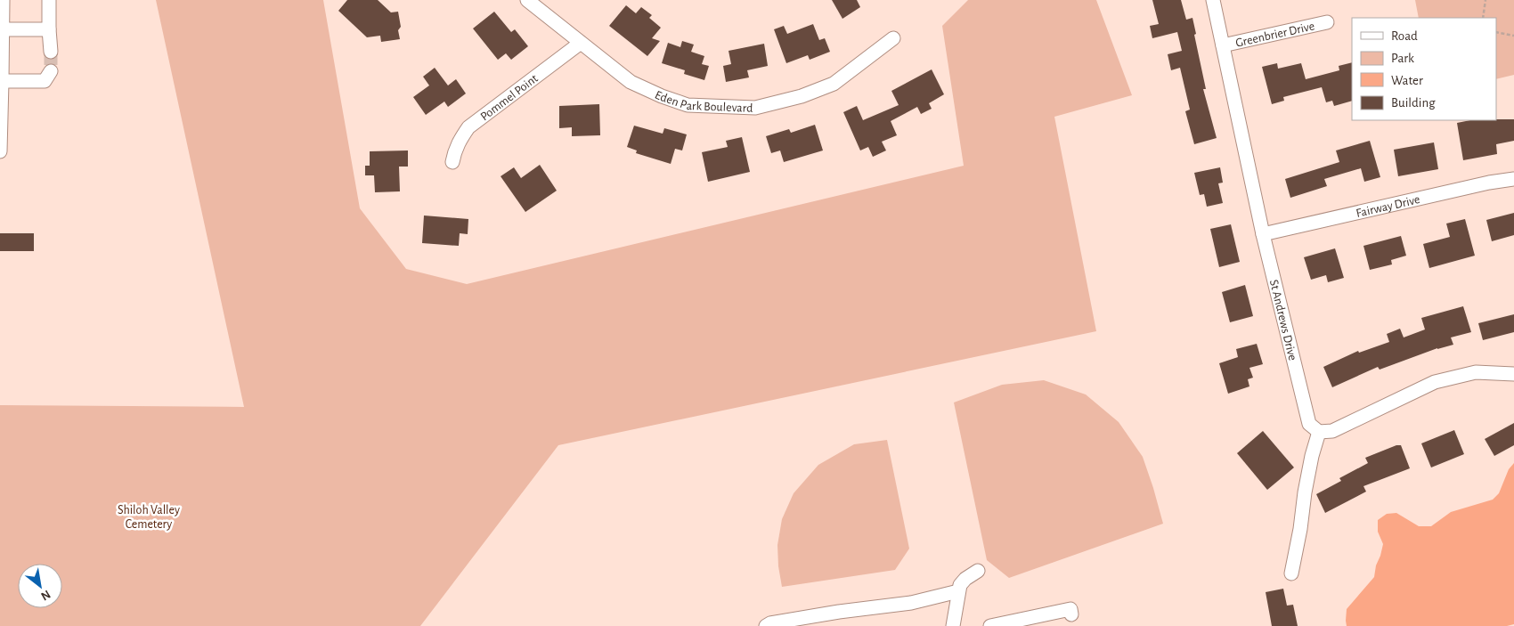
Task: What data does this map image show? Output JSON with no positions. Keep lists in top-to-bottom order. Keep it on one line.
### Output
{"streets":{"street":["Greenbrier Drive","Pommel Point","Eden Park Boulevard","Fairway Drive","St Andrews Drive"]},"crossings":[["Greenbrier Drive","St Andrews Drive"],["Pommel Point","Eden Park Boulevard"],["Fairway Drive","St Andrews Drive"]],"parks":["Shiloh Valley Cemetery"],"legend":["Road","Park","Water","Building"],"north":"bottom right"}
